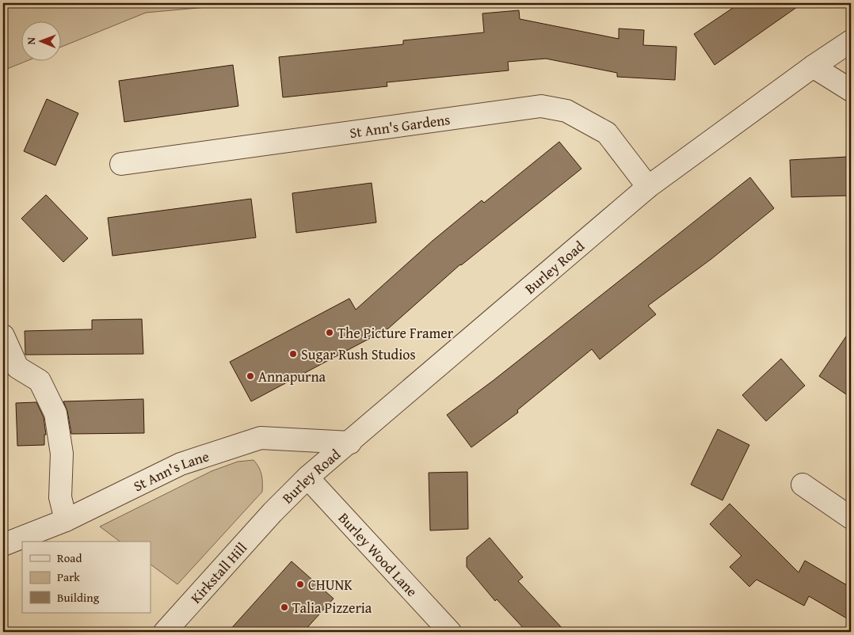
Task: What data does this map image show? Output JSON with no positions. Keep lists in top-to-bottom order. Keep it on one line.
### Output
{"streets":{"street":["St Ann's Gardens","Burley Road","St Ann's Lane","Burley Wood Lane","Kirkstall Hill"]},"crossings":[["St Ann's Gardens","Burley Road"],["Burley Road","St Ann's Lane"],["Burley Road","Burley Wood Lane"],["Burley Road","Kirkstall Hill"]],"places":["The Picture Framer","Sugar Rush Studios","Annapurna","CHUNK","Talia Pizzeria"],"legend":["Road","Park","Building"],"north":"left"}
